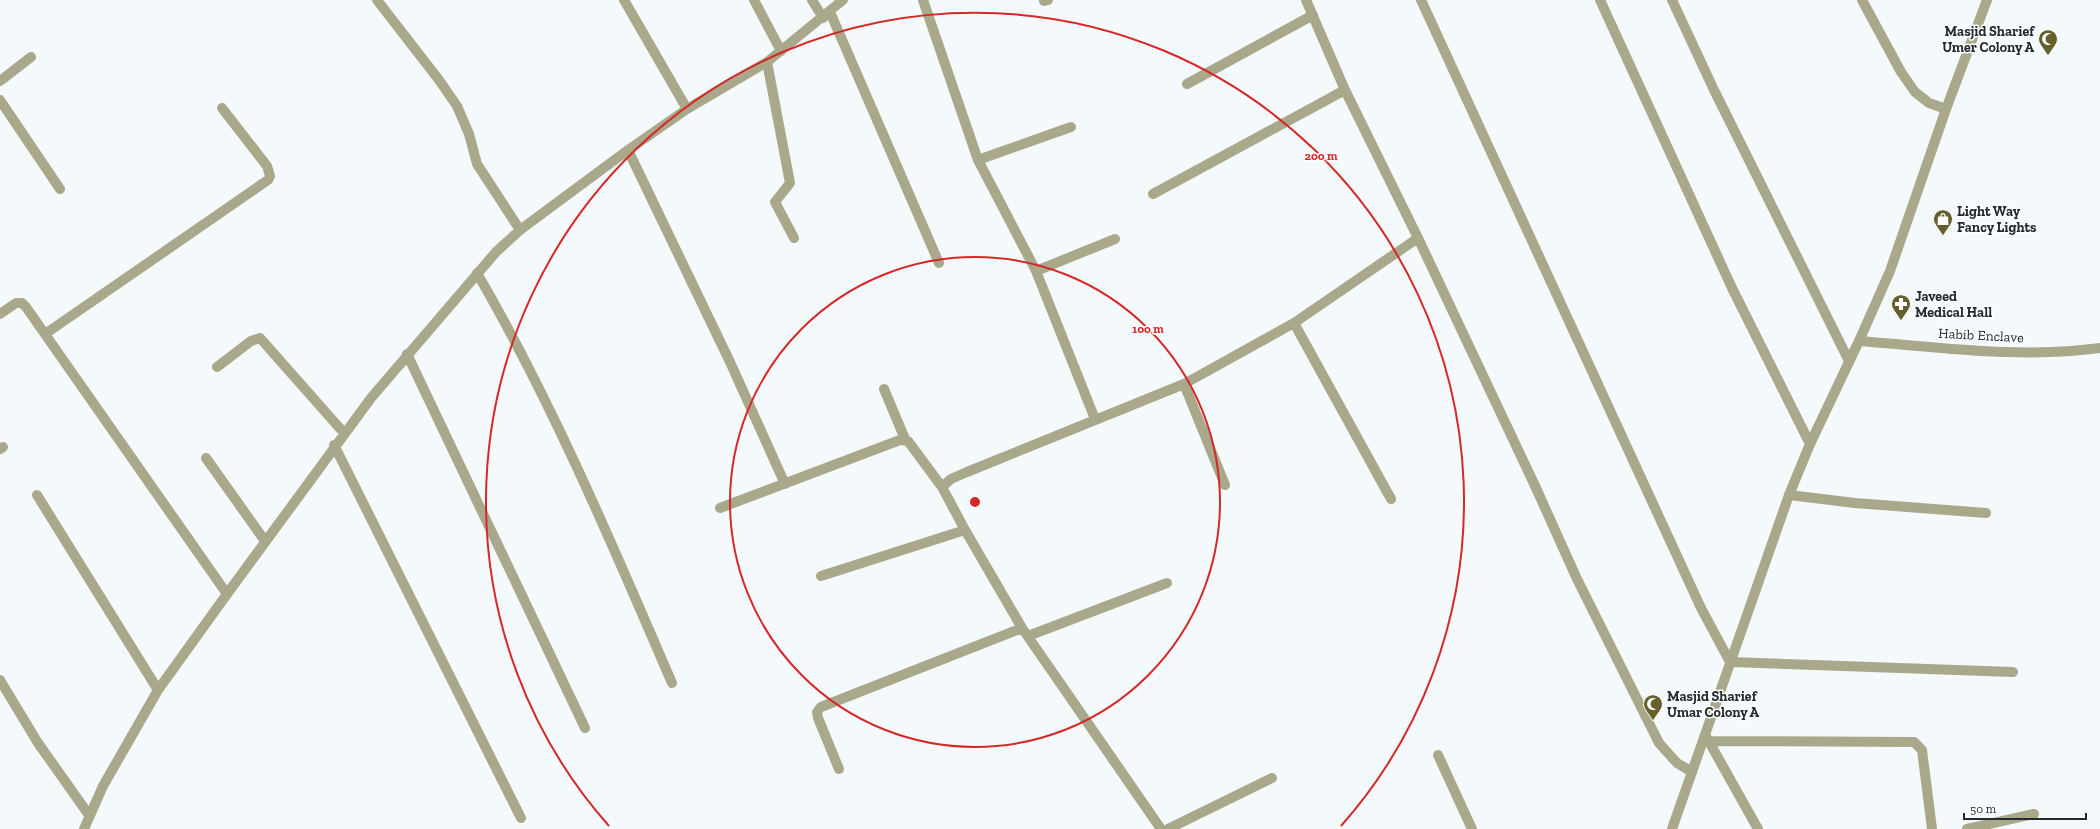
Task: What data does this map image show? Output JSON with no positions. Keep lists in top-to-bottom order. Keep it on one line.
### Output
{"streets":{"street":["Habib Enclave"]},"places":{"mosque":["Masjid Sharief Umer Colony A","Masjid Sharief Umar Colony A"],"shop":["Light Way Fancy Lights"],"pharmacy":["Javeed Medical Hall"]},"scale_bar":"50 m","rings":["200 m","100 m"]}
